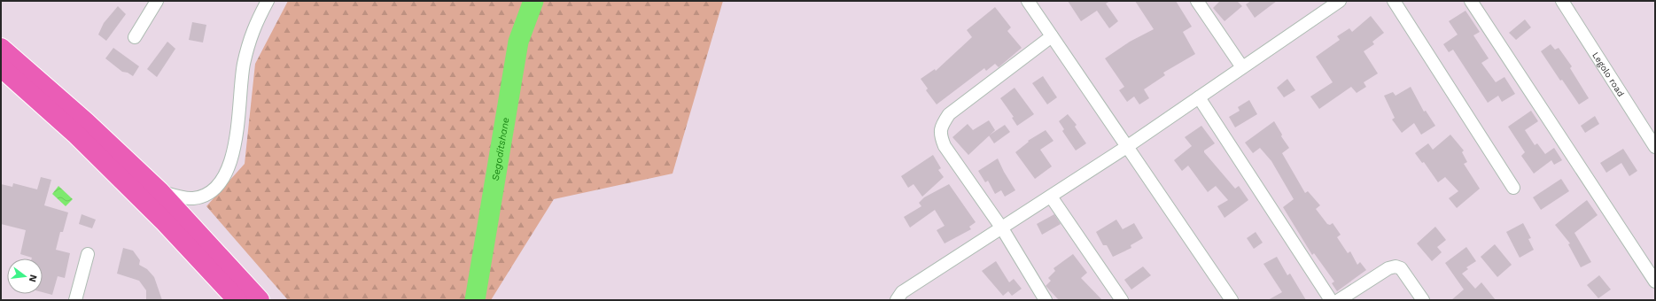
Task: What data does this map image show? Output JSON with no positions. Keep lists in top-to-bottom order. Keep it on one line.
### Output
{"streets":{"street":["Legolo road"]},"water":["Segoditshane"],"north":"right"}
